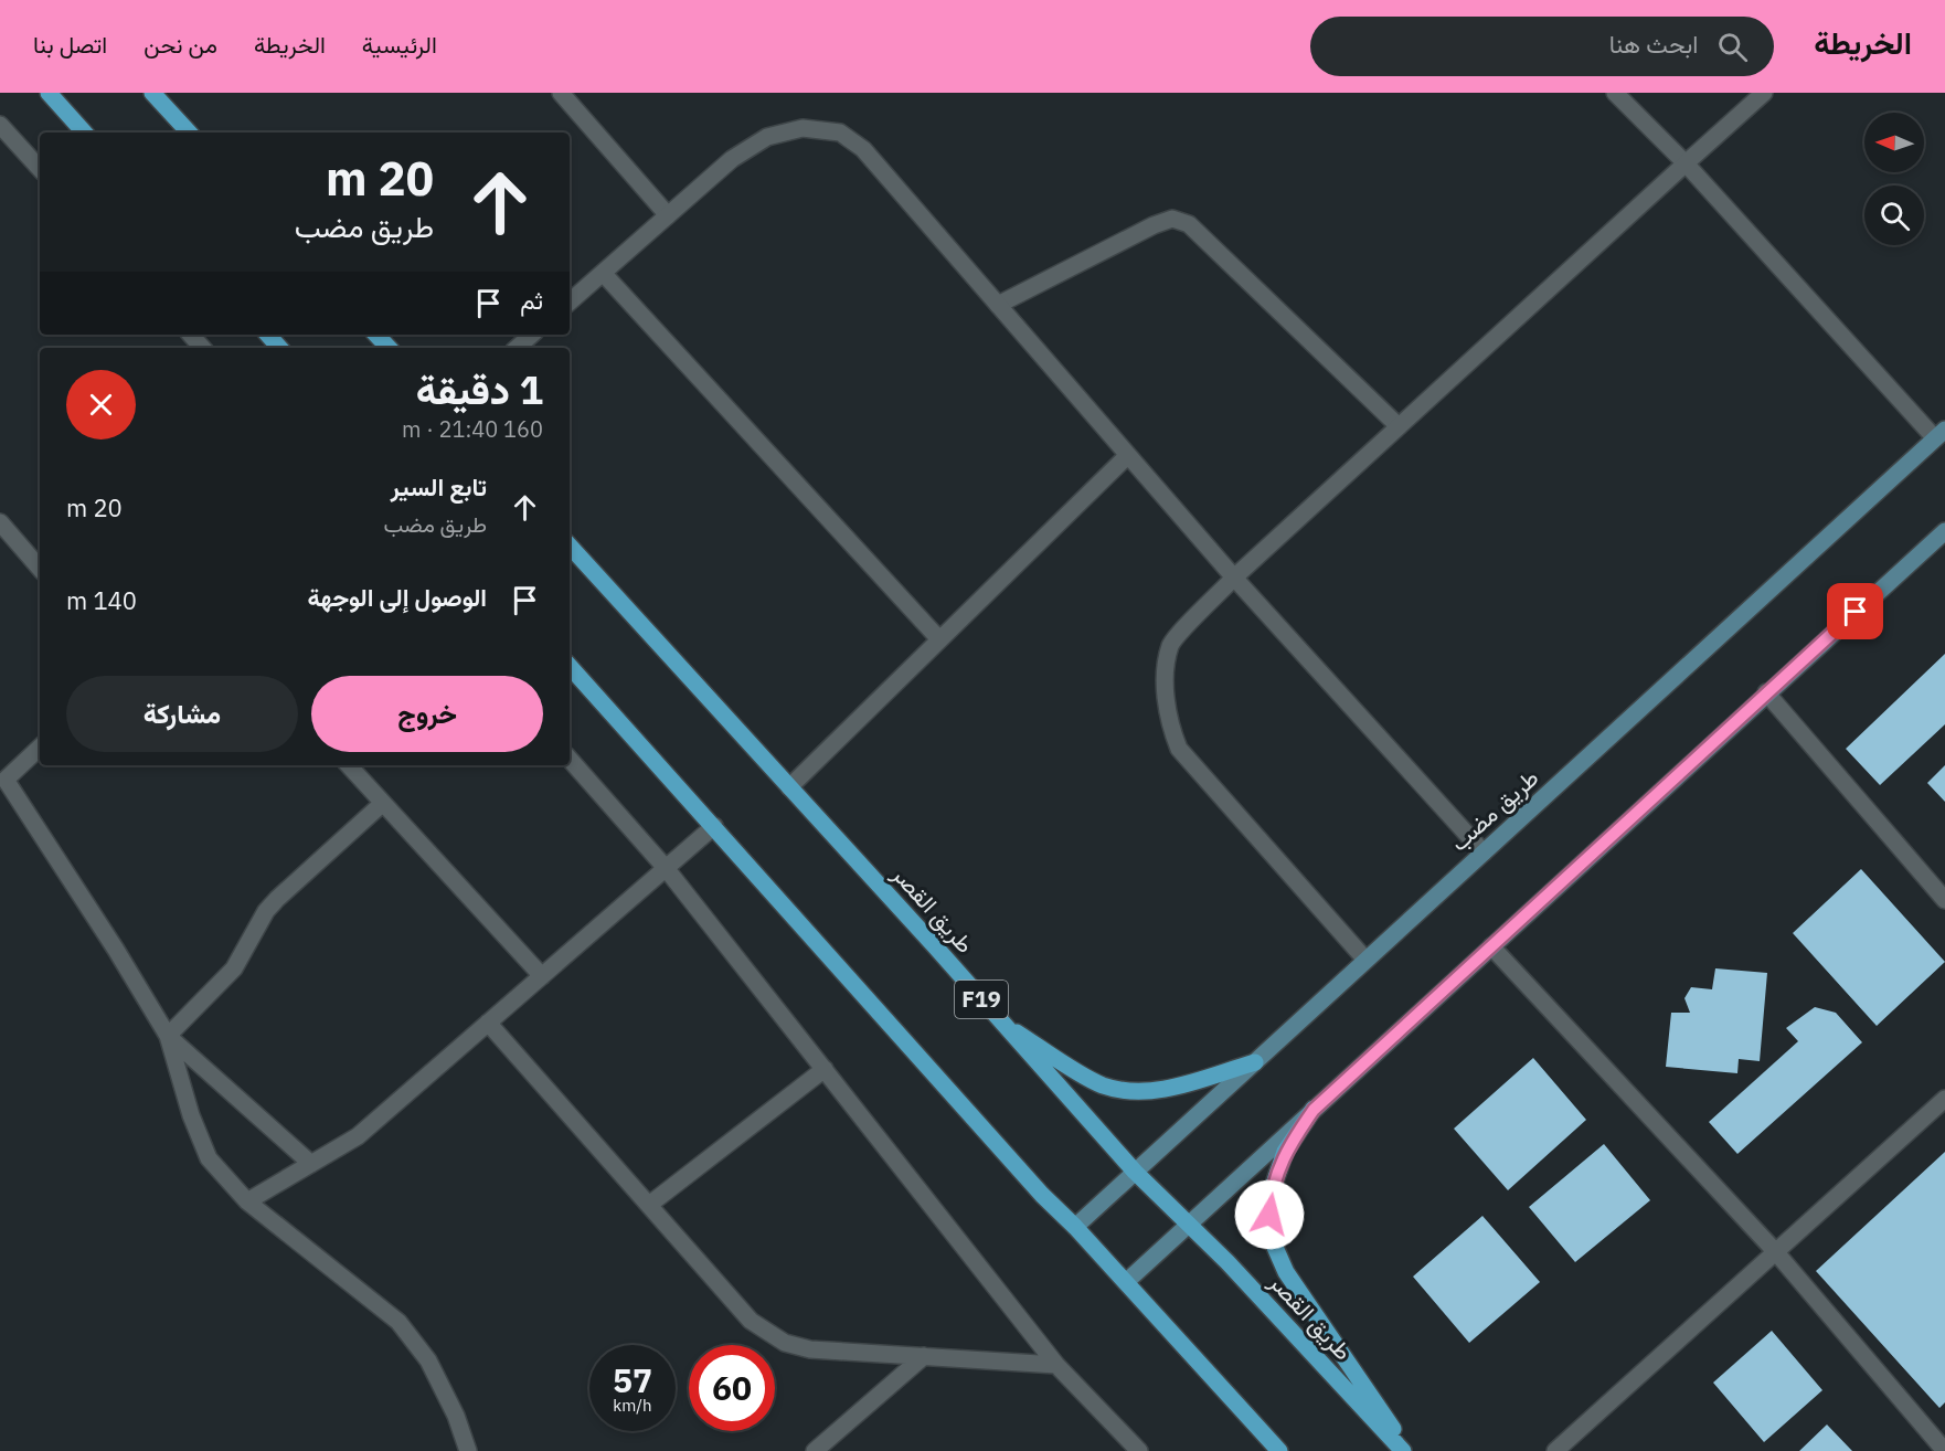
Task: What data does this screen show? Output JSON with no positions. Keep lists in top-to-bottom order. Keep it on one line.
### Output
{"streets":{"main road":["طريق مضب","طريق القصر","F19"]},"crossings":[["طريق مضب","طريق القصر"]],"north":"left","page":{"header":"الخريطة","search":"ابحث هنا","nav":["الرئيسية","الخريطة","من نحن","اتصل بنا"],"turn":["20 m","طريق مضب"],"then":"ثم","heading":["1 دقيقة","160 m · 21:40"],"list":[{"name":"تابع السير","note":"طريق مضب","value":"20 m"},{"name":"الوصول إلى الوجهة","value":"140 m"}],"buttons":["خروج","مشاركة"],"speed":"57 km/h","limit":"60"}}
